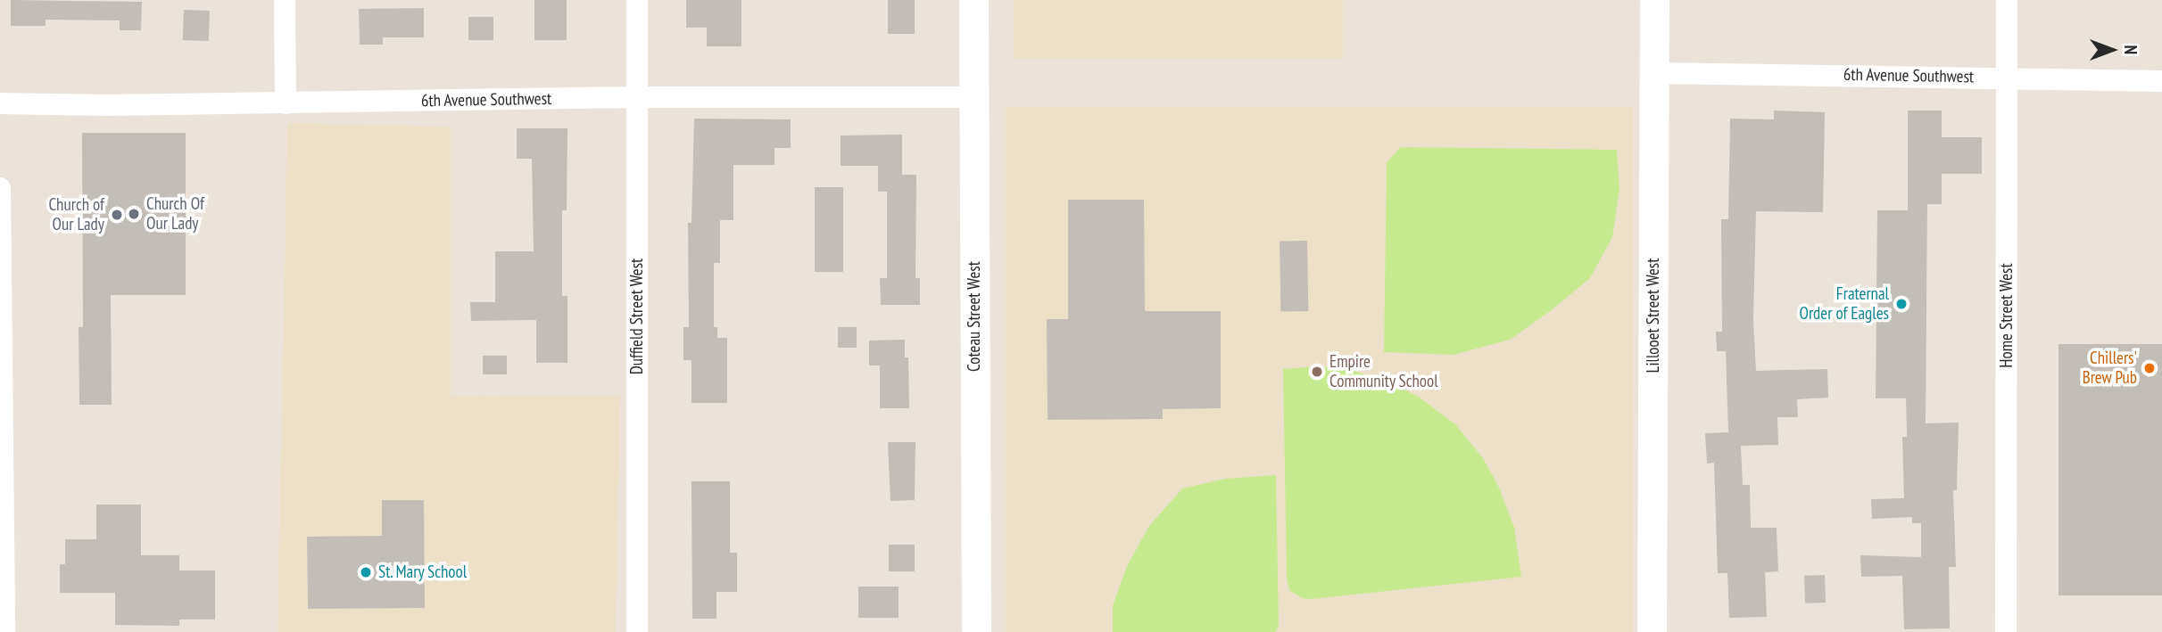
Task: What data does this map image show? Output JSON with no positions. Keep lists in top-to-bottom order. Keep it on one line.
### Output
{"streets":{"street":["6th Avenue Southwest","Lillooet Street West","Home Street West","Duffield Street West","Coteau Street West"]},"crossings":[["6th Avenue Southwest","Lillooet Street West"],["6th Avenue Southwest","Home Street West"],["6th Avenue Southwest","Duffield Street West"],["6th Avenue Southwest","Coteau Street West"]],"places":["Church Of Our Lady","Church of Our Lady","Fraternal Order of Eagles","Chillers' Brew Pub","Empire Community School","St. Mary School"],"north":"right"}
